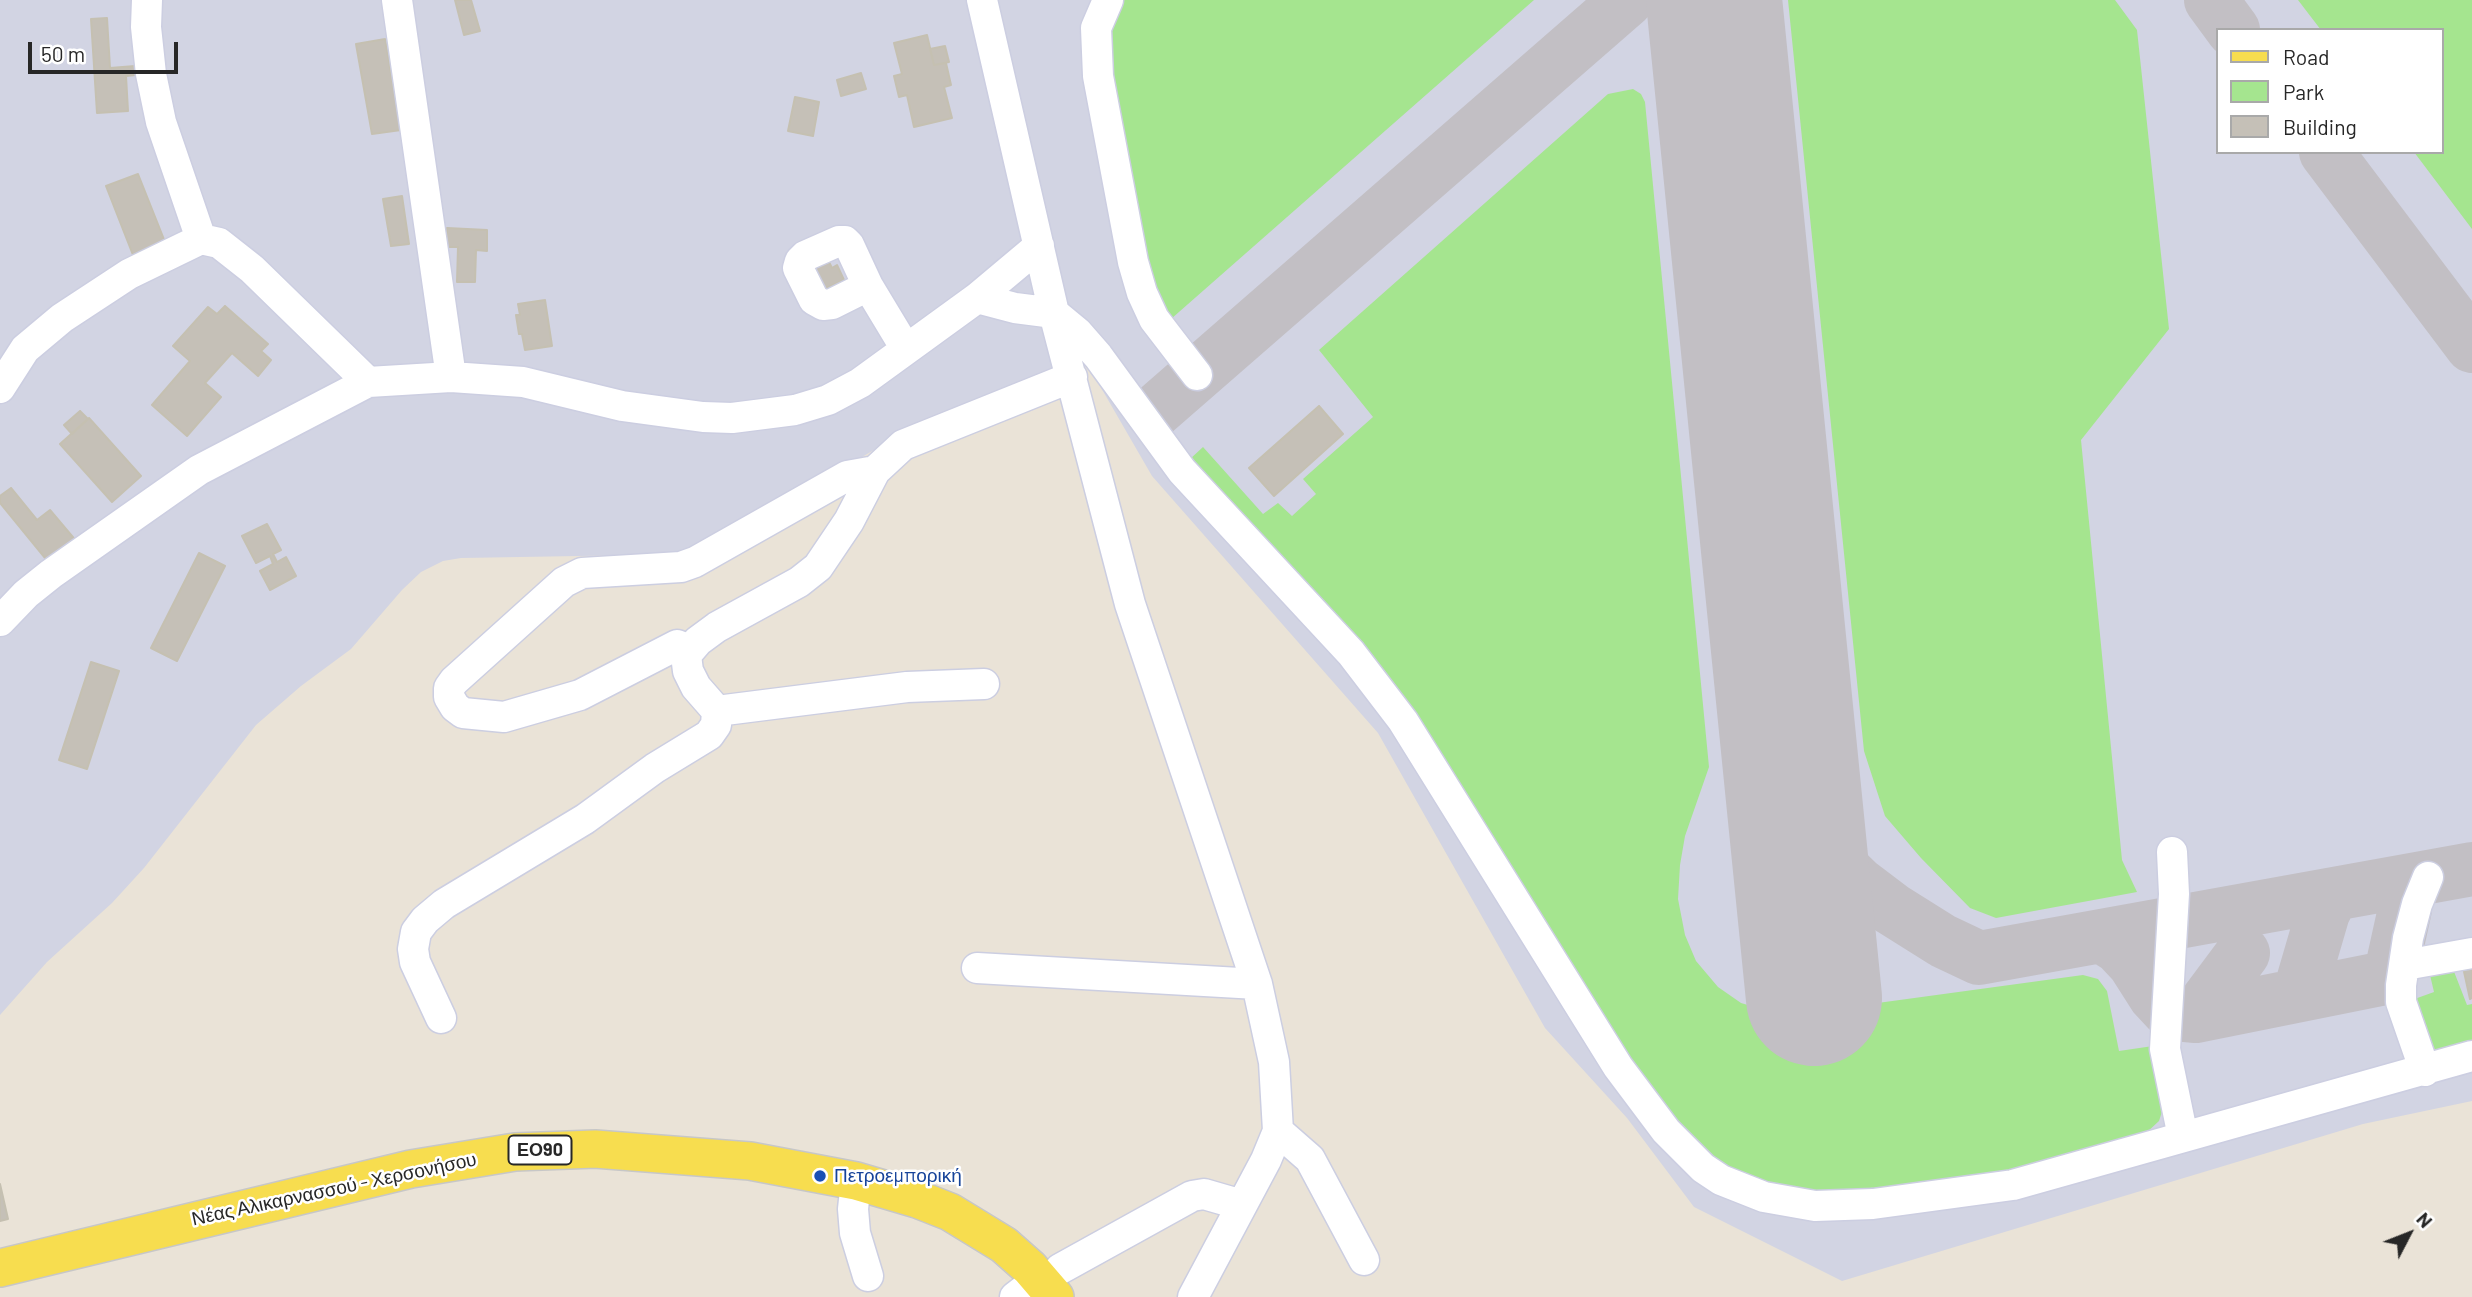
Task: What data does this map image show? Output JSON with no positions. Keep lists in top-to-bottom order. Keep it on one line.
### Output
{"streets":{"main road":["ΕΟ90","Νέας Αλικαρνασσού - Χερσονήσου"]},"places":["Πετροεμπορική"],"legend":["Road","Park","Building"],"scale_bar":"50 m","north":"top right"}
